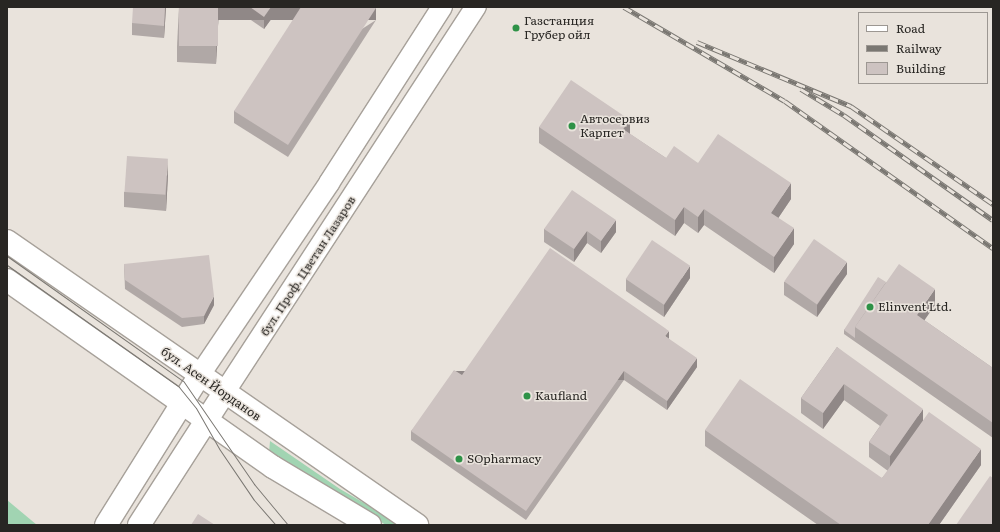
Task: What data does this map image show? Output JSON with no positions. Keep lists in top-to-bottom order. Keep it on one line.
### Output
{"streets":{"main road":["бул. Проф. Цветан Лазаров","бул. Асен Йорданов"]},"crossings":[["бул. Проф. Цветан Лазаров","бул. Асен Йорданов"]],"places":["Газстанция Грубер ойл","Автосервиз Карпет","Elinvent Ltd.","Kaufland","SOpharmacy"],"legend":["Road","Railway","Building"]}
